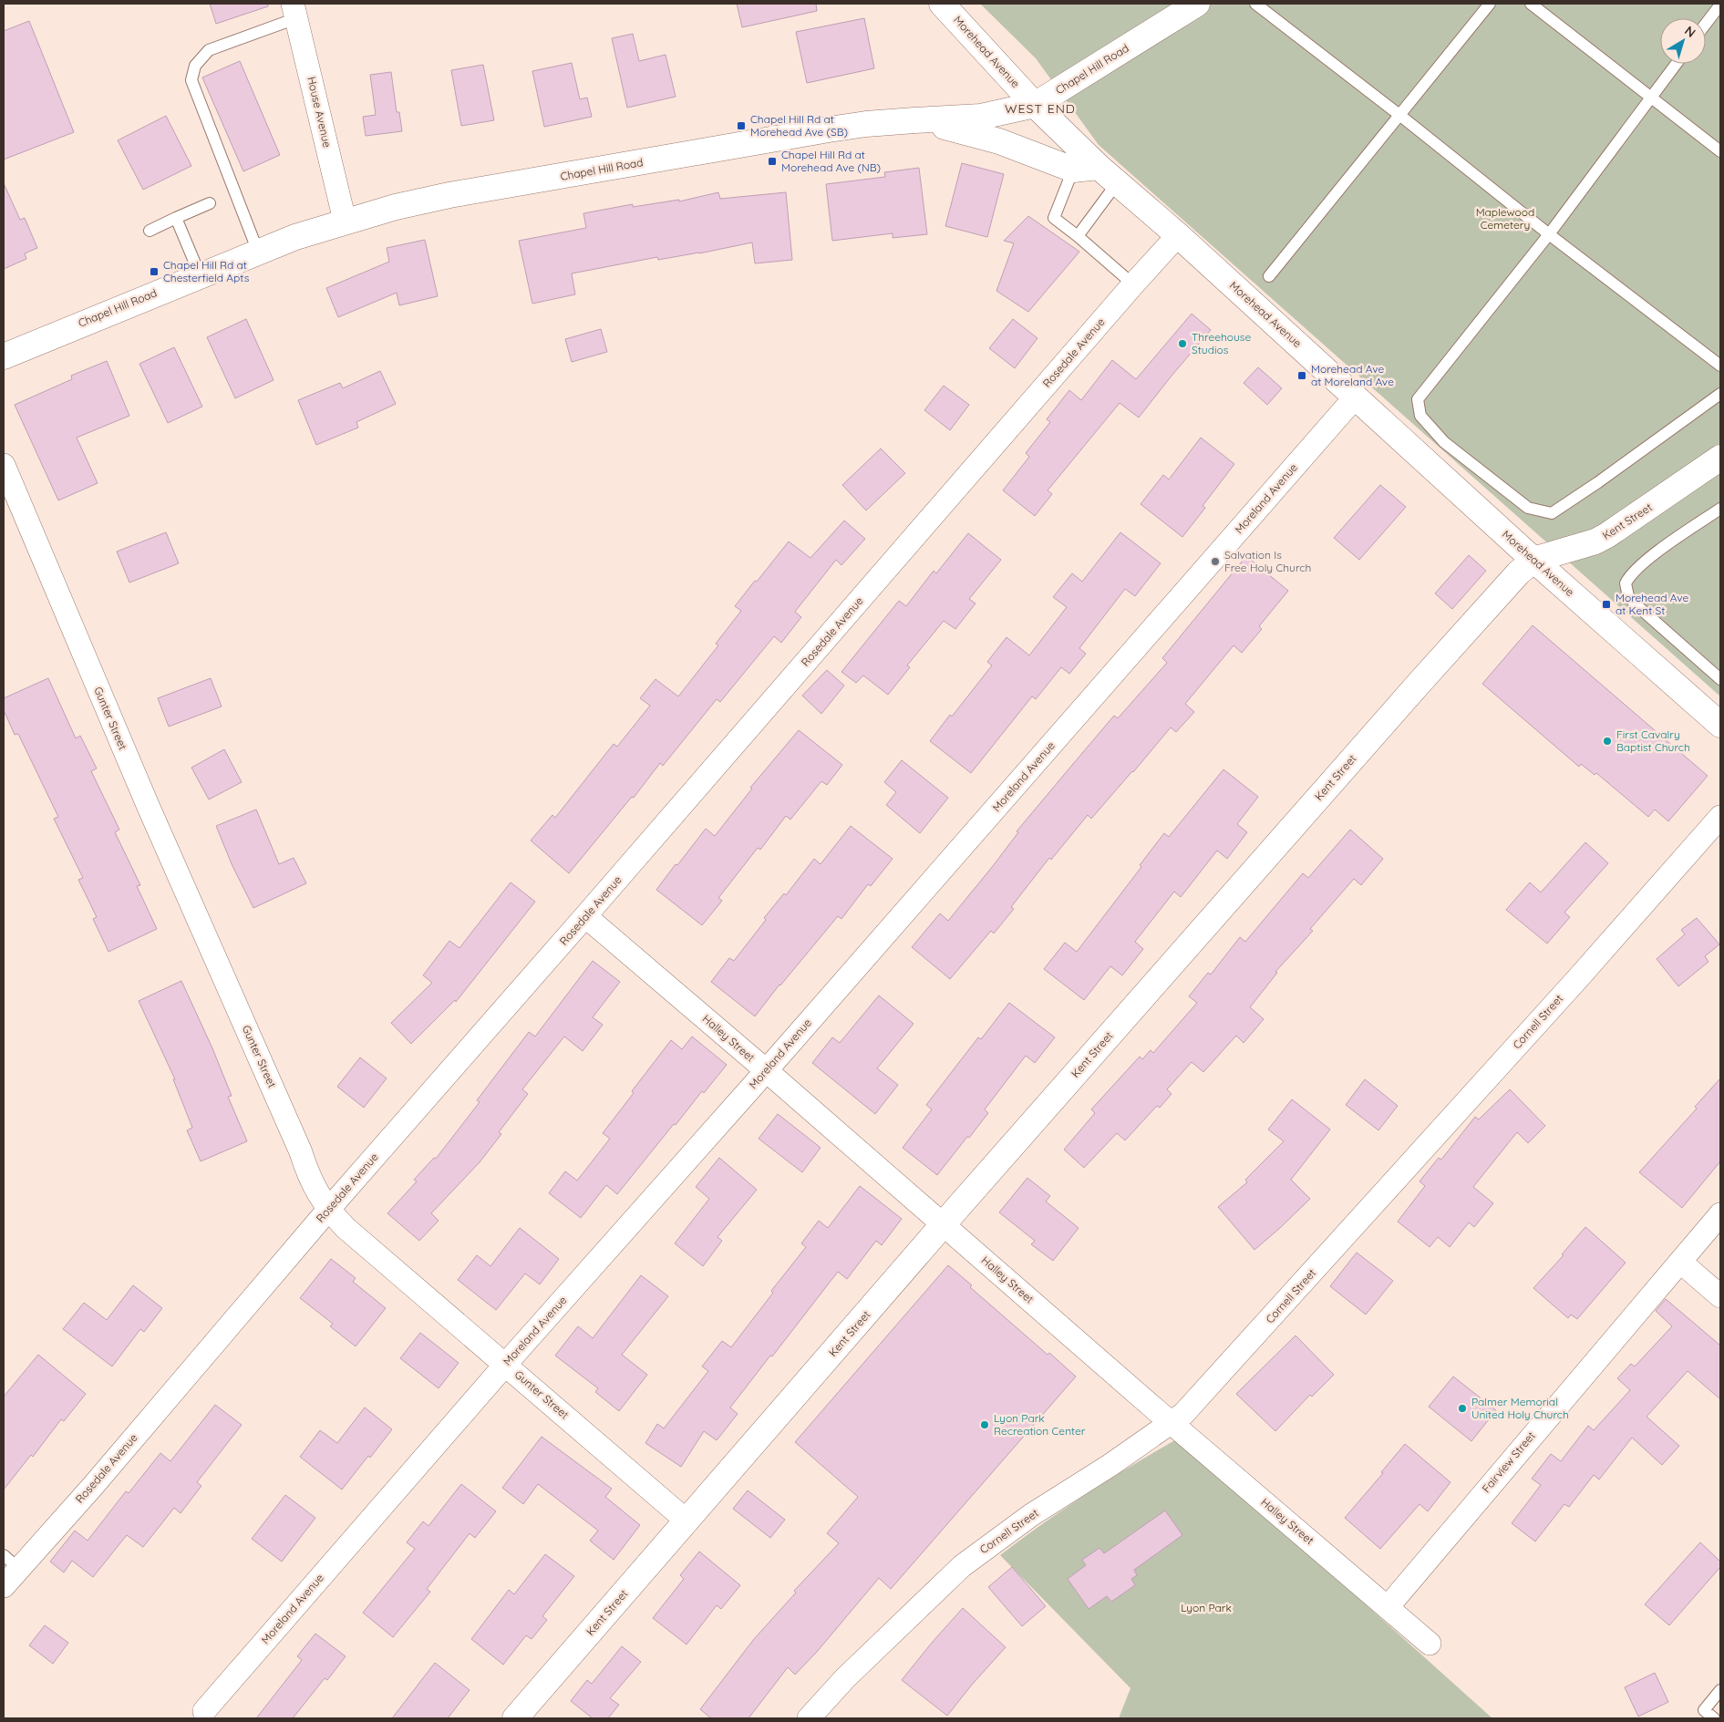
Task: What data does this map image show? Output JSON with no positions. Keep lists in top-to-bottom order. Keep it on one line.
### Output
{"streets":{"street":["Morehead Avenue","Chapel Hill Road","House Avenue","Rosedale Avenue","Moreland Avenue","Kent Street","Gunter Street","Cornell Street","Halley Street","Fairview Street"]},"crossings":[["Morehead Avenue","Chapel Hill Road"],["Morehead Avenue","Rosedale Avenue"],["Morehead Avenue","Moreland Avenue"],["Morehead Avenue","Kent Street"],["Chapel Hill Road","House Avenue"],["Rosedale Avenue","Gunter Street"],["Rosedale Avenue","Halley Street"],["Moreland Avenue","Gunter Street"],["Moreland Avenue","Halley Street"],["Kent Street","Gunter Street"],["Kent Street","Halley Street"],["Cornell Street","Halley Street"],["Halley Street","Fairview Street"]],"districts":["WEST END"],"parks":["Maplewood Cemetery","Lyon Park"],"places":{"transit":["Chapel Hill Rd at Morehead Ave (SB)","Chapel Hill Rd at Morehead Ave (NB)","Chapel Hill Rd at Chesterfield Apts","Morehead Ave at Moreland Ave","Morehead Ave at Kent St"],"other":["Threehouse Studios","Salvation Is Free Holy Church","First Cavalry Baptist Church","Palmer Memorial United Holy Church","Lyon Park Recreation Center"]},"north":"top right"}
